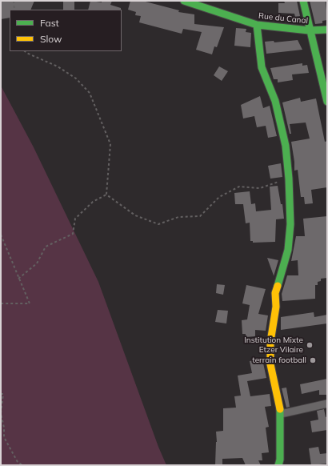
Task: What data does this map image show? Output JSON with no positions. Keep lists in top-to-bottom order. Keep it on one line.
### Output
{"streets":{"street":["Rue du Canal"]},"places":["Institution Mixte Etzer Vilaire","terrain football"],"legend":["Fast","Slow"]}
